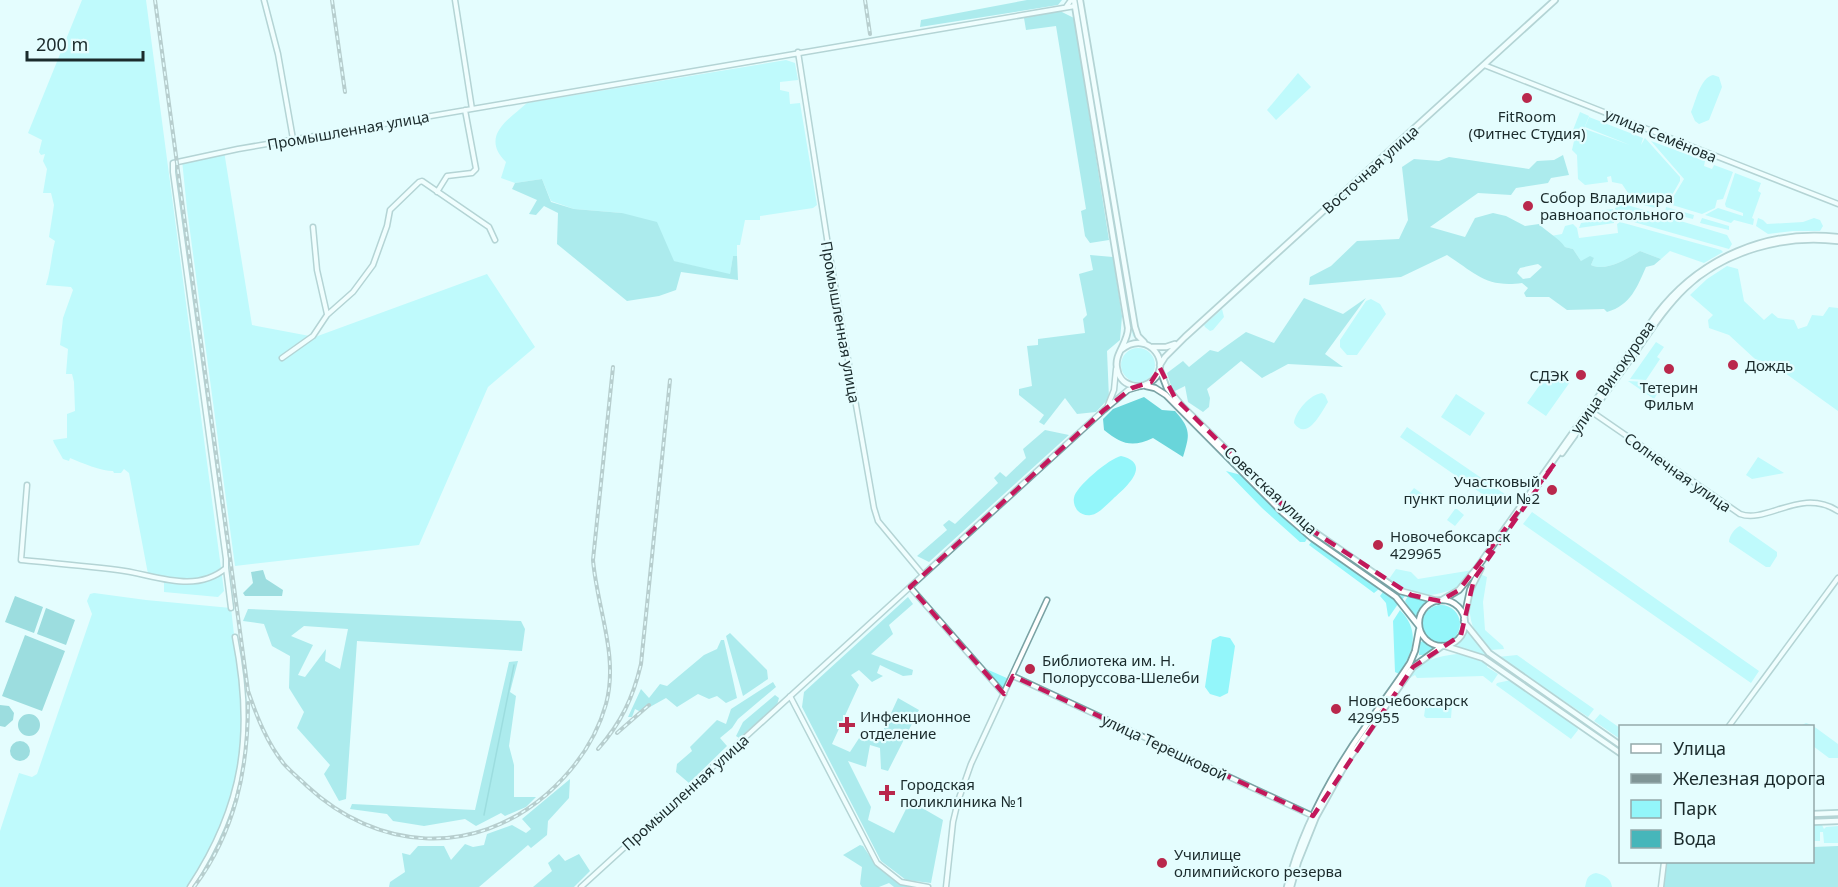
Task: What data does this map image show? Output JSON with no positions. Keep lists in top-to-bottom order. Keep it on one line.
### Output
{"streets":{"main road":["Восточная улица","улица Винокурова","Советская улица"],"street":["Промышленная улица","улица Семёнова","Солнечная улица","улица Терешковой"]},"crossings":[["Промышленная улица","Восточная улица"],["Промышленная улица","Советская улица"],["улица Семёнова","Восточная улица"],["Восточная улица","Советская улица"],["улица Винокурова","Солнечная улица"],["улица Винокурова","Советская улица"]],"places":{"other":["FitRoom (Фитнес Студия)","Собор Владимира равноапостольного","Дождь","Тетерин Фильм","СДЭК","Участковый пункт полиции №2","Новочебоксарск 429965","Библиотека им. Н. Полоруссова-Шелеби","Новочебоксарск 429955","Училище олимпийского резерва"],"health":["Инфекционное отделение","Городская поликлиника №1"]},"legend":["Улица","Железная дорога","Парк","Вода"],"scale_bar":"200 m"}
